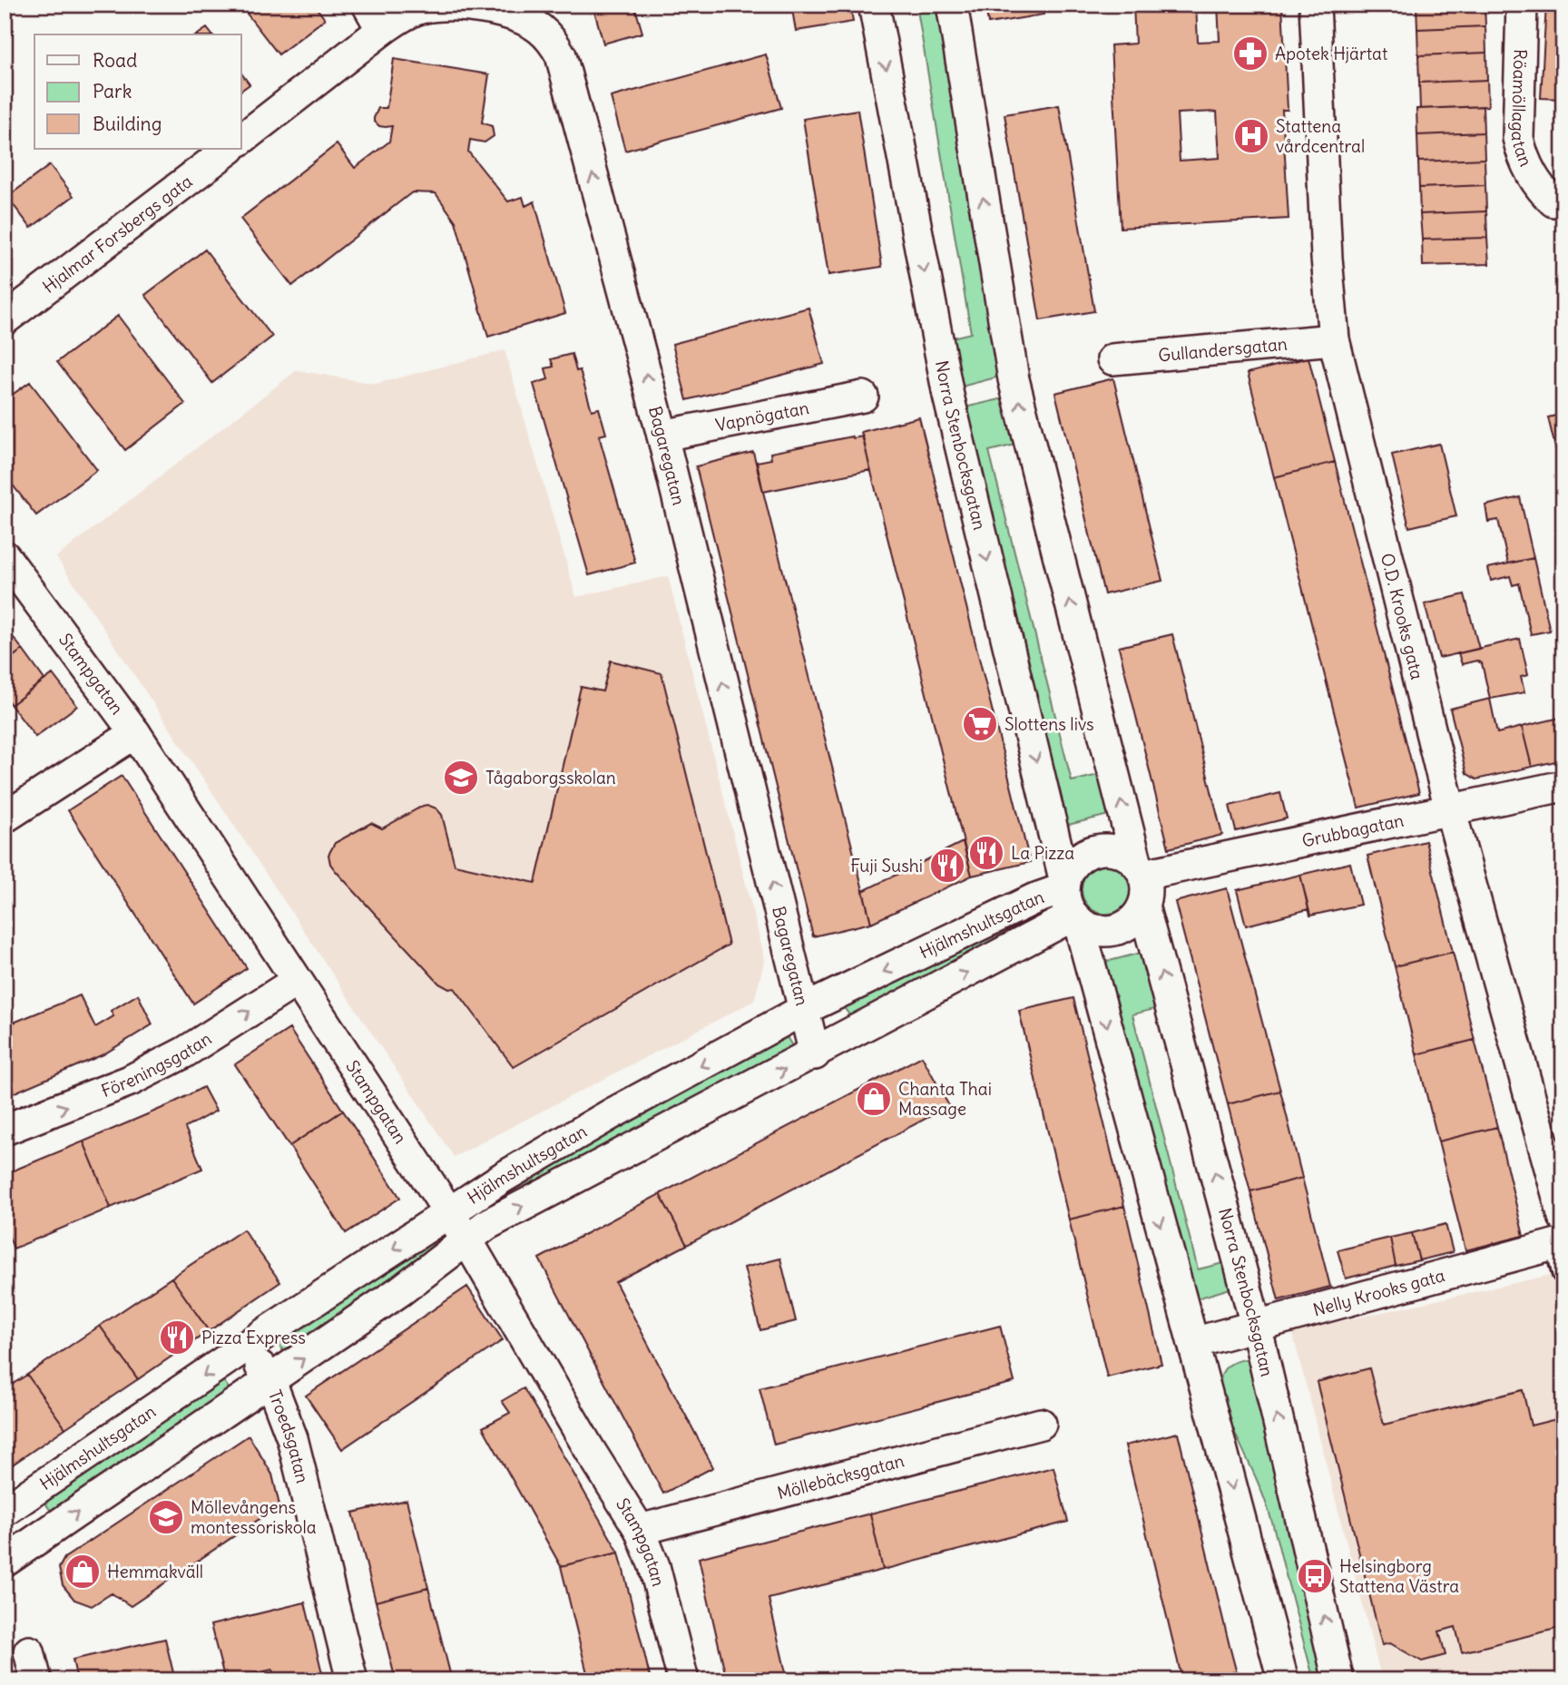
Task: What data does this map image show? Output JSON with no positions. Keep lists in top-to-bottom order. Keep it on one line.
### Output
{"streets":{"street":["Röamöllagatan","Hjalmar Forsbergs gata","Gullandersgatan","Vapnögatan","Norra Stenbocksgatan","Bagaregatan","O.D. Krooks gata","Stampgatan","Grubbagatan","Hjälmshultsgatan","Föreningsgatan","Nelly Krooks gata","Troedsgatan","Möllebäcksgatan"]},"crossings":[["Gullandersgatan","O.D. Krooks gata"],["Vapnögatan","Bagaregatan"],["Norra Stenbocksgatan","Grubbagatan"],["Norra Stenbocksgatan","Hjälmshultsgatan"],["Norra Stenbocksgatan","Nelly Krooks gata"],["Bagaregatan","Hjälmshultsgatan"],["O.D. Krooks gata","Grubbagatan"],["O.D. Krooks gata","Nelly Krooks gata"],["Stampgatan","Hjälmshultsgatan"],["Stampgatan","Föreningsgatan"],["Stampgatan","Möllebäcksgatan"],["Grubbagatan","Hjälmshultsgatan"],["Hjälmshultsgatan","Troedsgatan"]],"one_way":["Bagaregatan","Föreningsgatan"],"places":{"pharmacy":["Apotek Hjärtat"],"hospital":["Stattena vårdcentral"],"supermarket":["Slottens livs"],"school or university":["Tågaborgsskolan","Möllevångens montessoriskola"],"restaurant":["La Pizza","Fuji Sushi","Pizza Express"],"shop":["Chanta Thai Massage","Hemmakväll"],"bus stop":["Helsingborg Stattena Västra"]},"legend":["Road","Park","Building"]}
